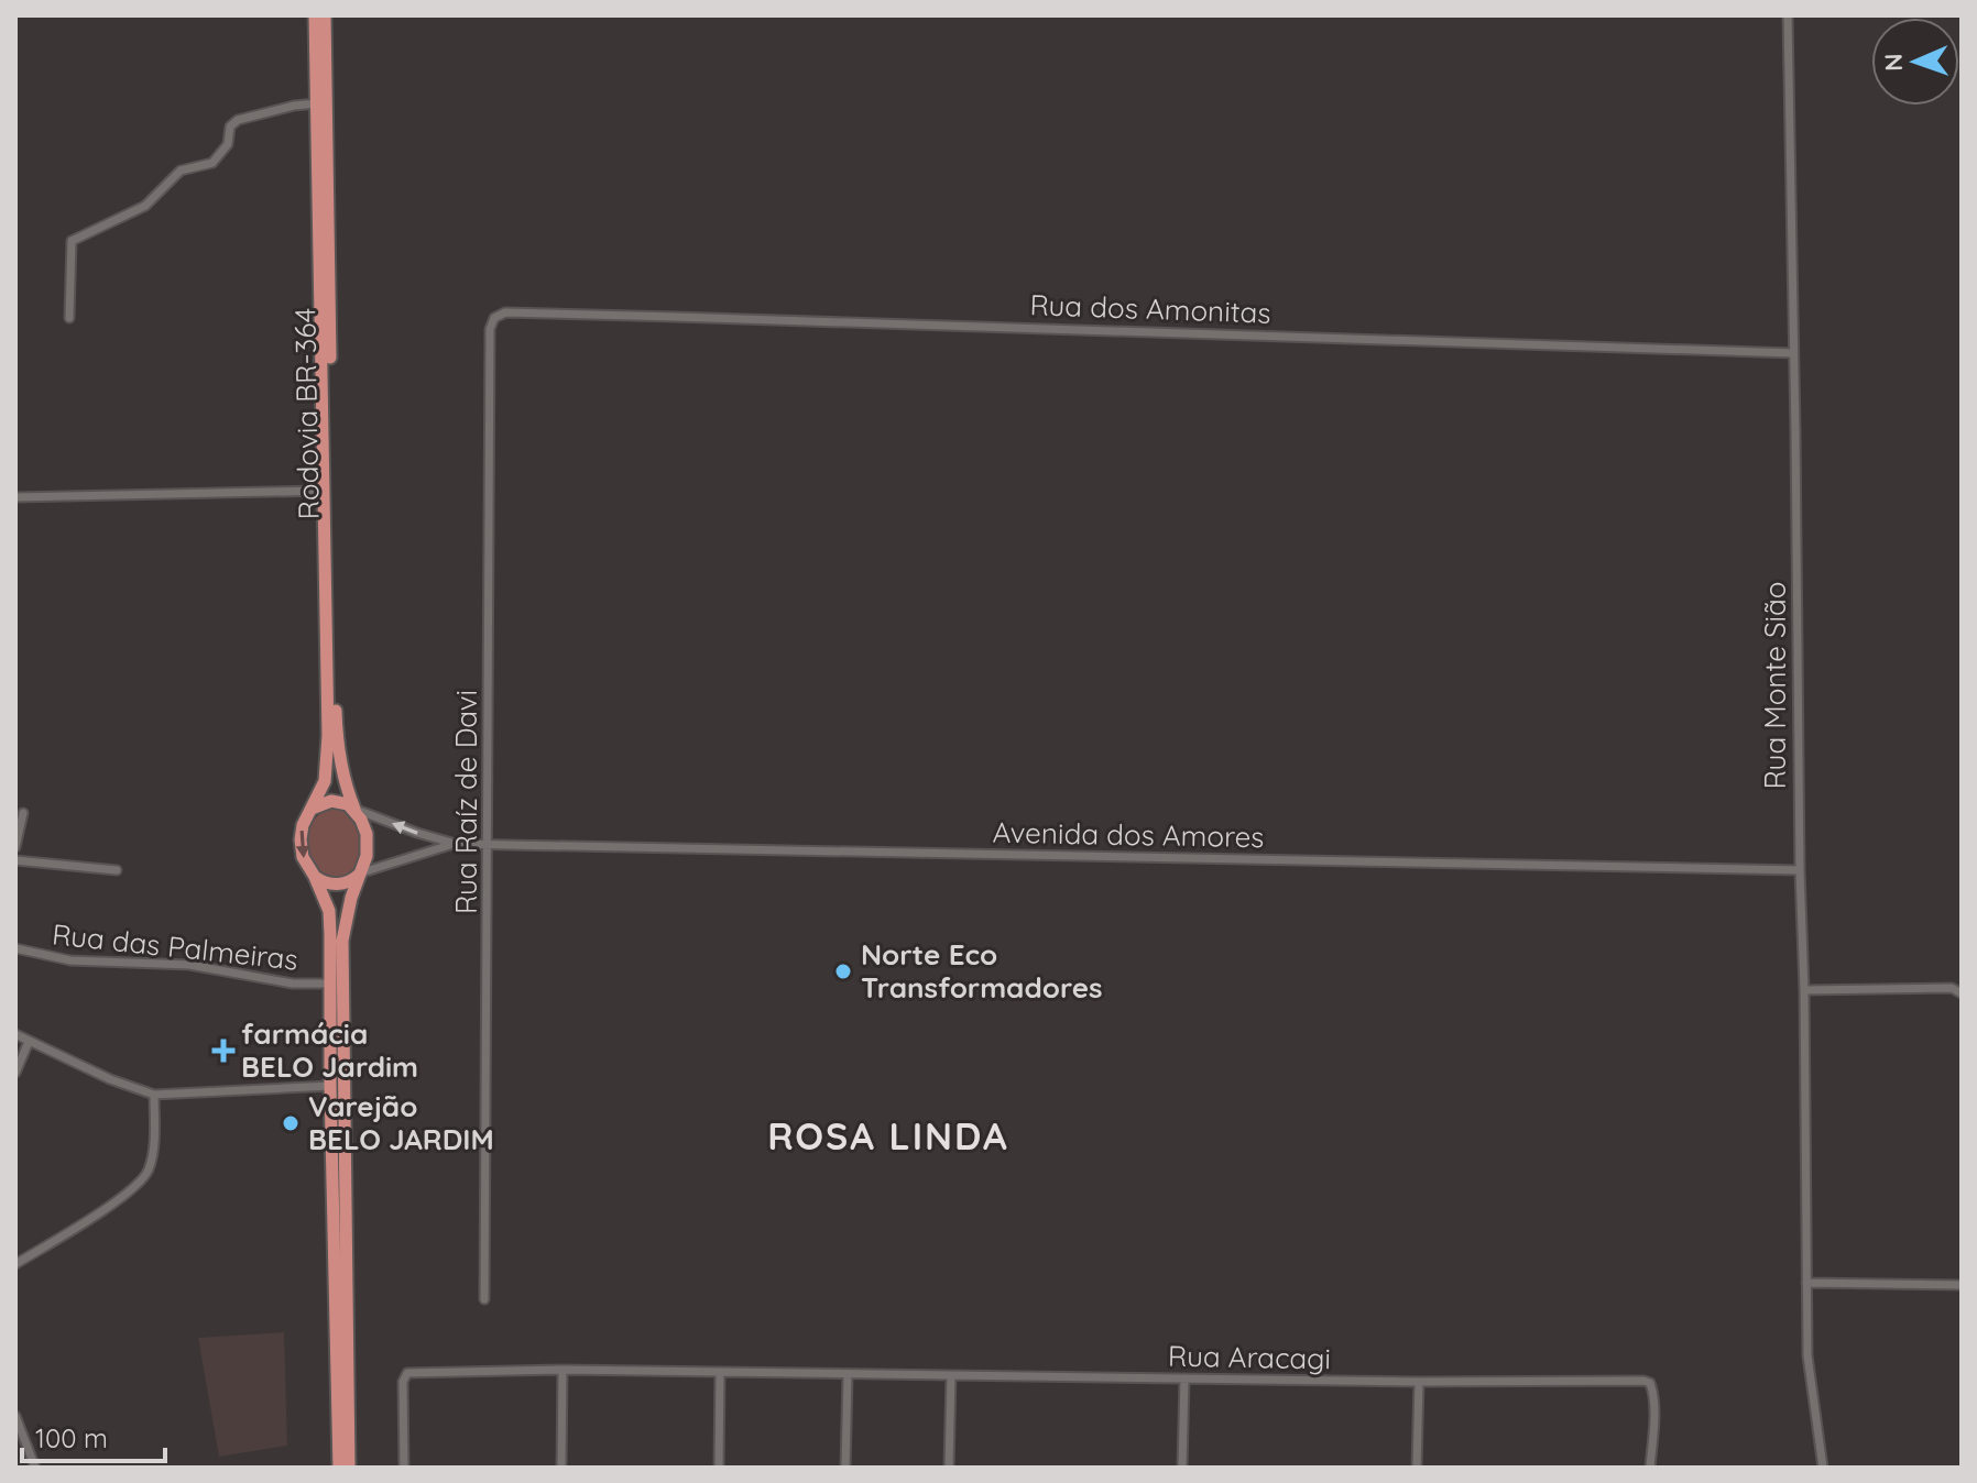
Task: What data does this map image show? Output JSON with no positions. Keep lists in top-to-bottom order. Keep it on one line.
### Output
{"streets":{"highway":["Rodovia BR-364"],"street":["Rua dos Amonitas","Rua Monte Sião","Rua Raíz de Davi","Avenida dos Amores","Rua das Palmeiras","Rua Aracagi"]},"crossings":[["Rua dos Amonitas","Rua Monte Sião"],["Rua dos Amonitas","Rua Raíz de Davi"],["Rodovia BR-364","Avenida dos Amores"],["Rua Monte Sião","Avenida dos Amores"],["Rua Raíz de Davi","Avenida dos Amores"]],"districts":["ROSA LINDA"],"places":{"other":["Norte Eco Transformadores","Varejão BELO JARDIM"],"health":["farmácia BELO Jardim"]},"scale_bar":"100 m","north":"left"}
